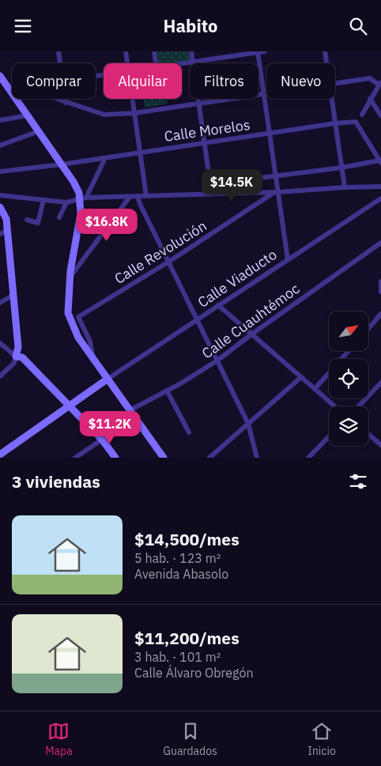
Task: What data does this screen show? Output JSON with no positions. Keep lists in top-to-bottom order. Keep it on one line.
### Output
{"streets":{"street":["Calle Morelos","Calle Revolución","Calle Viaducto","Calle Cuauhtémoc"]},"north":"top right","page":{"header":"Habito","chip":["Comprar","Alquilar","Filtros","Nuevo"],"price":["$14.5K","$16.8K","$11.2K"],"heading":"3 viviendas","list":[{"name":"$14,500/mes","note":"5 hab. · 123 m² · Avenida Abasolo"},{"name":"$11,200/mes","note":"3 hab. · 101 m² · Calle Álvaro Obregón"}],"tabs":["Mapa","Guardados","Inicio"]}}
